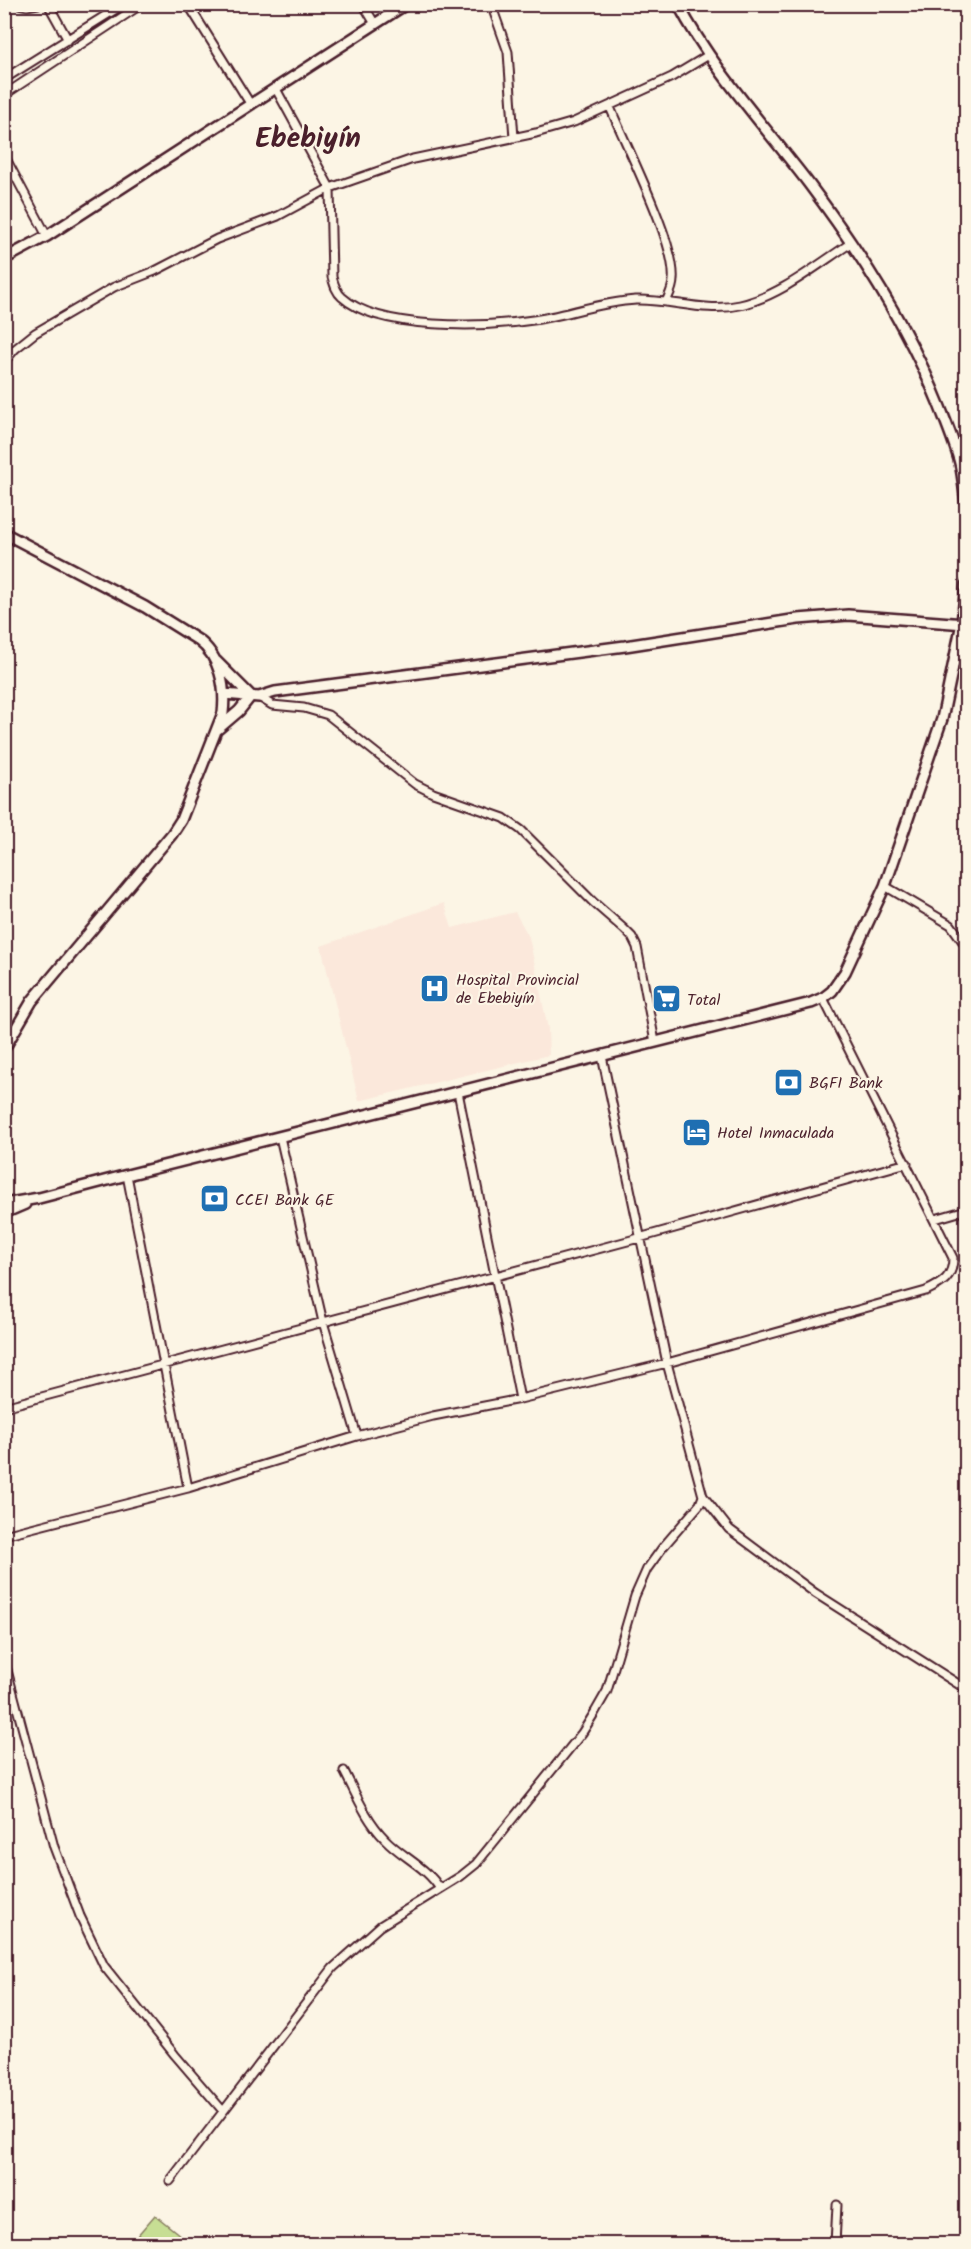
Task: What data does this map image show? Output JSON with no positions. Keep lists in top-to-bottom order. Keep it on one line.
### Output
{"districts":["Ebebiyín"],"places":{"hospital":["Hospital Provincial de Ebebiyín"],"supermarket":["Total"],"bank":["BGFI Bank","CCEI Bank GE"],"hotel":["Hotel Inmaculada"]}}
